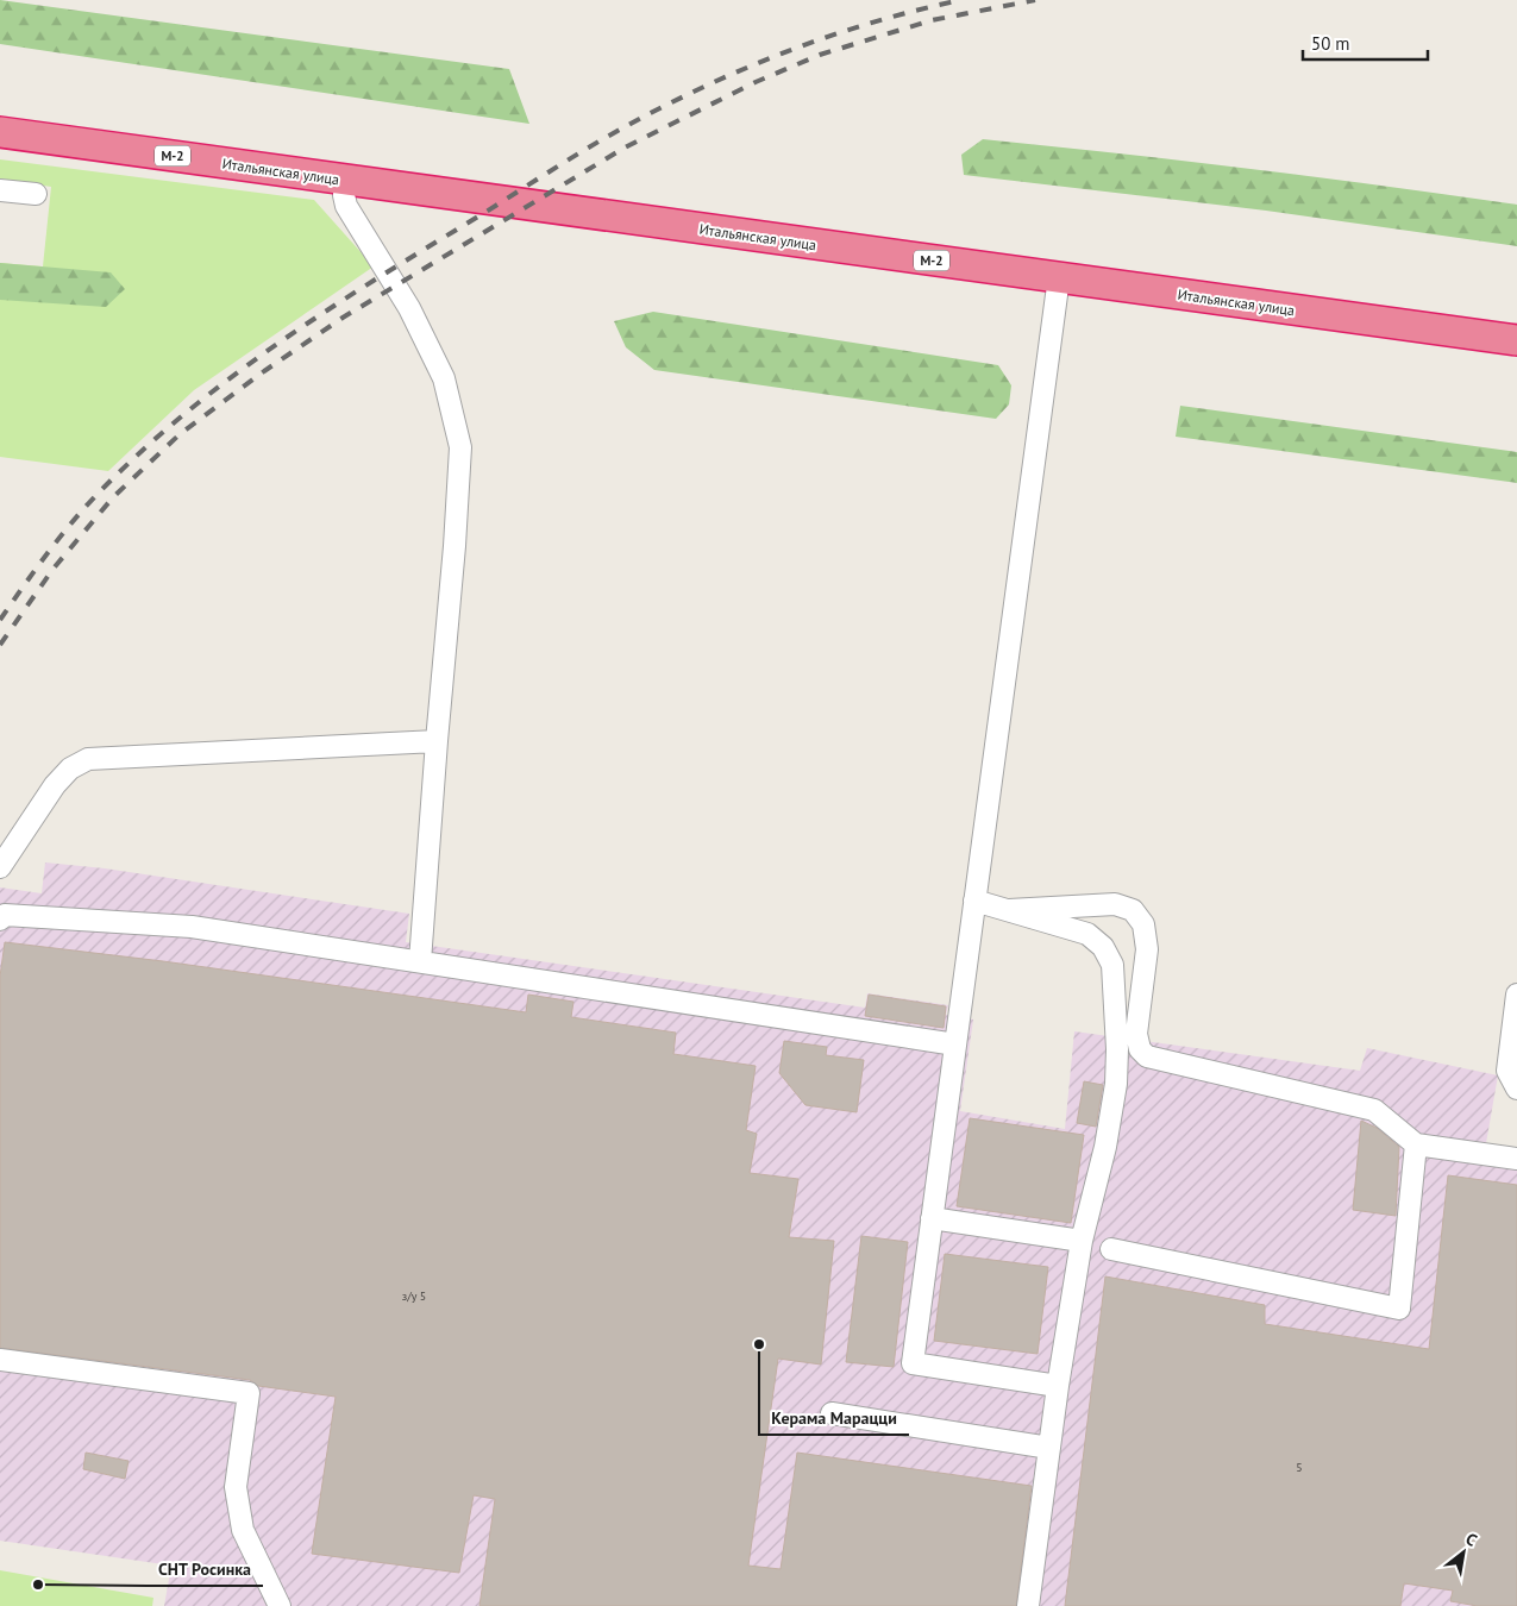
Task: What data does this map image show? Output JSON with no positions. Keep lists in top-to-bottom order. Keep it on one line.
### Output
{"streets":{"highway":["М-2","Итальянская улица"]},"places":["Керама Марацци","СНТ Росинка"],"house_numbers":["з/у 5","5"],"scale_bar":"50 m","north":"top right"}
